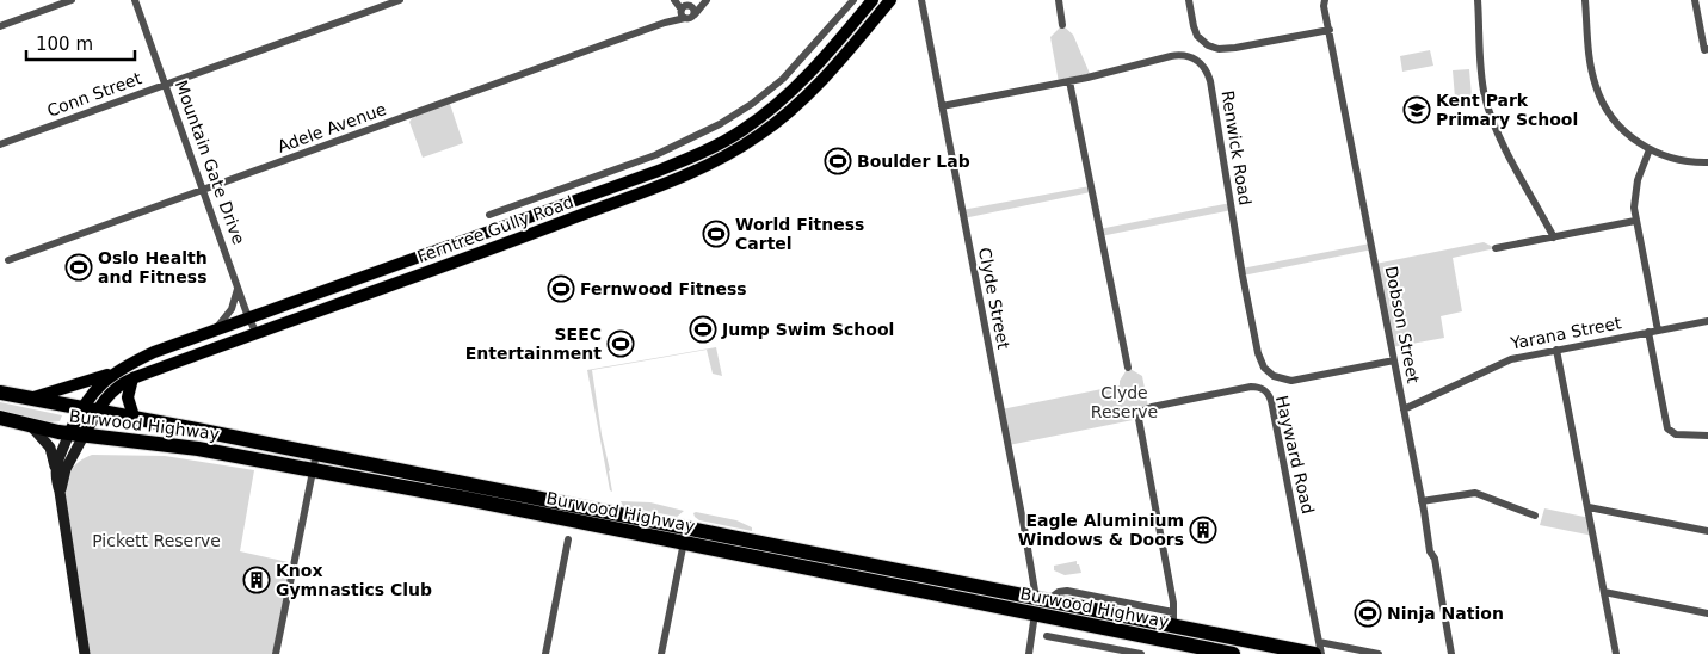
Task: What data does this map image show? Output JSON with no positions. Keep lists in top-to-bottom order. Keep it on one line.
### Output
{"streets":{"highway":["Burwood Highway"],"main road":["Ferntree Gully Road"],"street":["Conn Street","Adele Avenue","Renwick Road","Mountain Gate Drive","Clyde Street","Dobson Street","Yarana Street","Hayward Road"]},"crossings":[["Conn Street","Mountain Gate Drive"],["Adele Avenue","Mountain Gate Drive"],["Renwick Road","Clyde Street"],["Renwick Road","Dobson Street"],["Mountain Gate Drive","Ferntree Gully Road"],["Ferntree Gully Road","Burwood Highway"],["Clyde Street","Burwood Highway"],["Dobson Street","Yarana Street"],["Burwood Highway","Hayward Road"]],"parks":["Clyde Reserve","Pickett Reserve"],"places":{"school or university":["Kent Park Primary School"],"sports":["Boulder Lab","World Fitness Cartel","Oslo Health and Fitness","Fernwood Fitness","Jump Swim School","SEEC Entertainment","Ninja Nation"],"building":["Eagle Aluminium Windows & Doors","Knox Gymnastics Club"]},"scale_bar":"100 m"}
